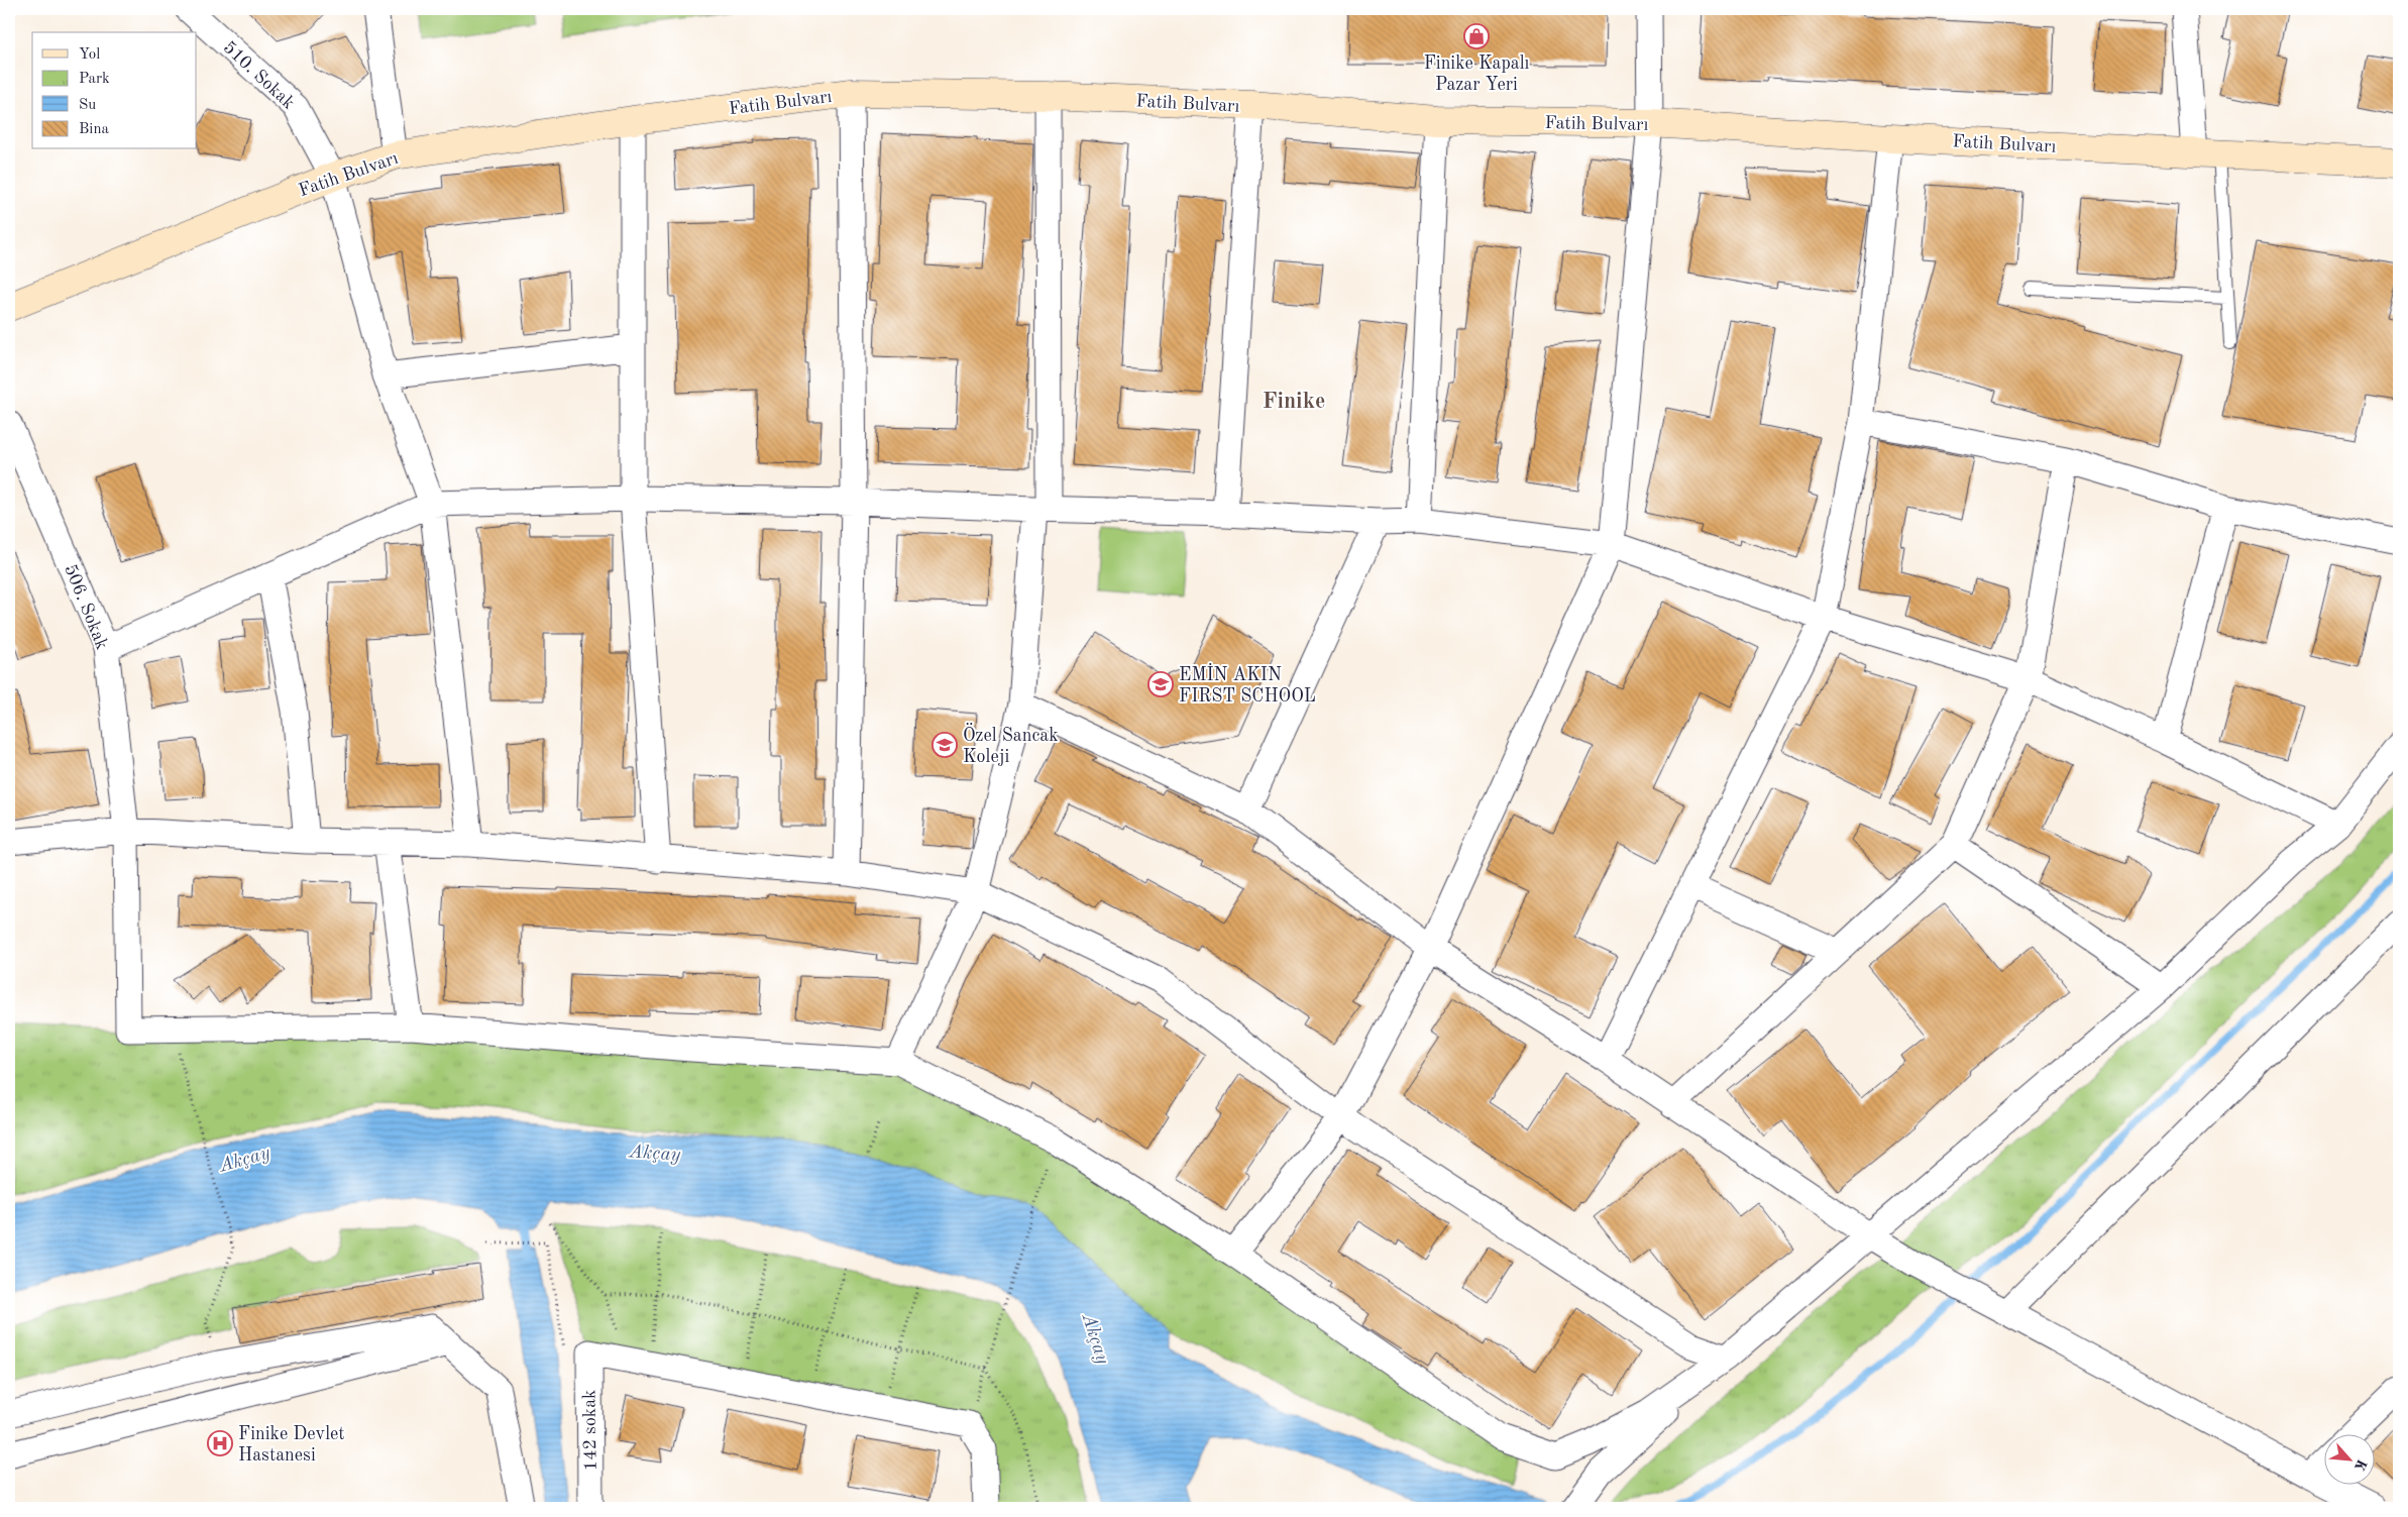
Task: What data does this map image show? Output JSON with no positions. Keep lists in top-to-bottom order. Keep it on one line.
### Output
{"streets":{"street":["510. Sokak","Fatih Bulvarı","506. Sokak","142 sokak"]},"crossings":[["510. Sokak","Fatih Bulvarı"]],"districts":["Finike"],"water":["Akçay"],"places":{"shop":["Finike Kapalı Pazar Yeri"],"school or university":["EMİN AKIN FIRST SCHOOL","Özel Sancak Koleji"],"hospital":["Finike Devlet Hastanesi"]},"legend":["Yol","Park","Su","Bina"],"north":"bottom right"}
